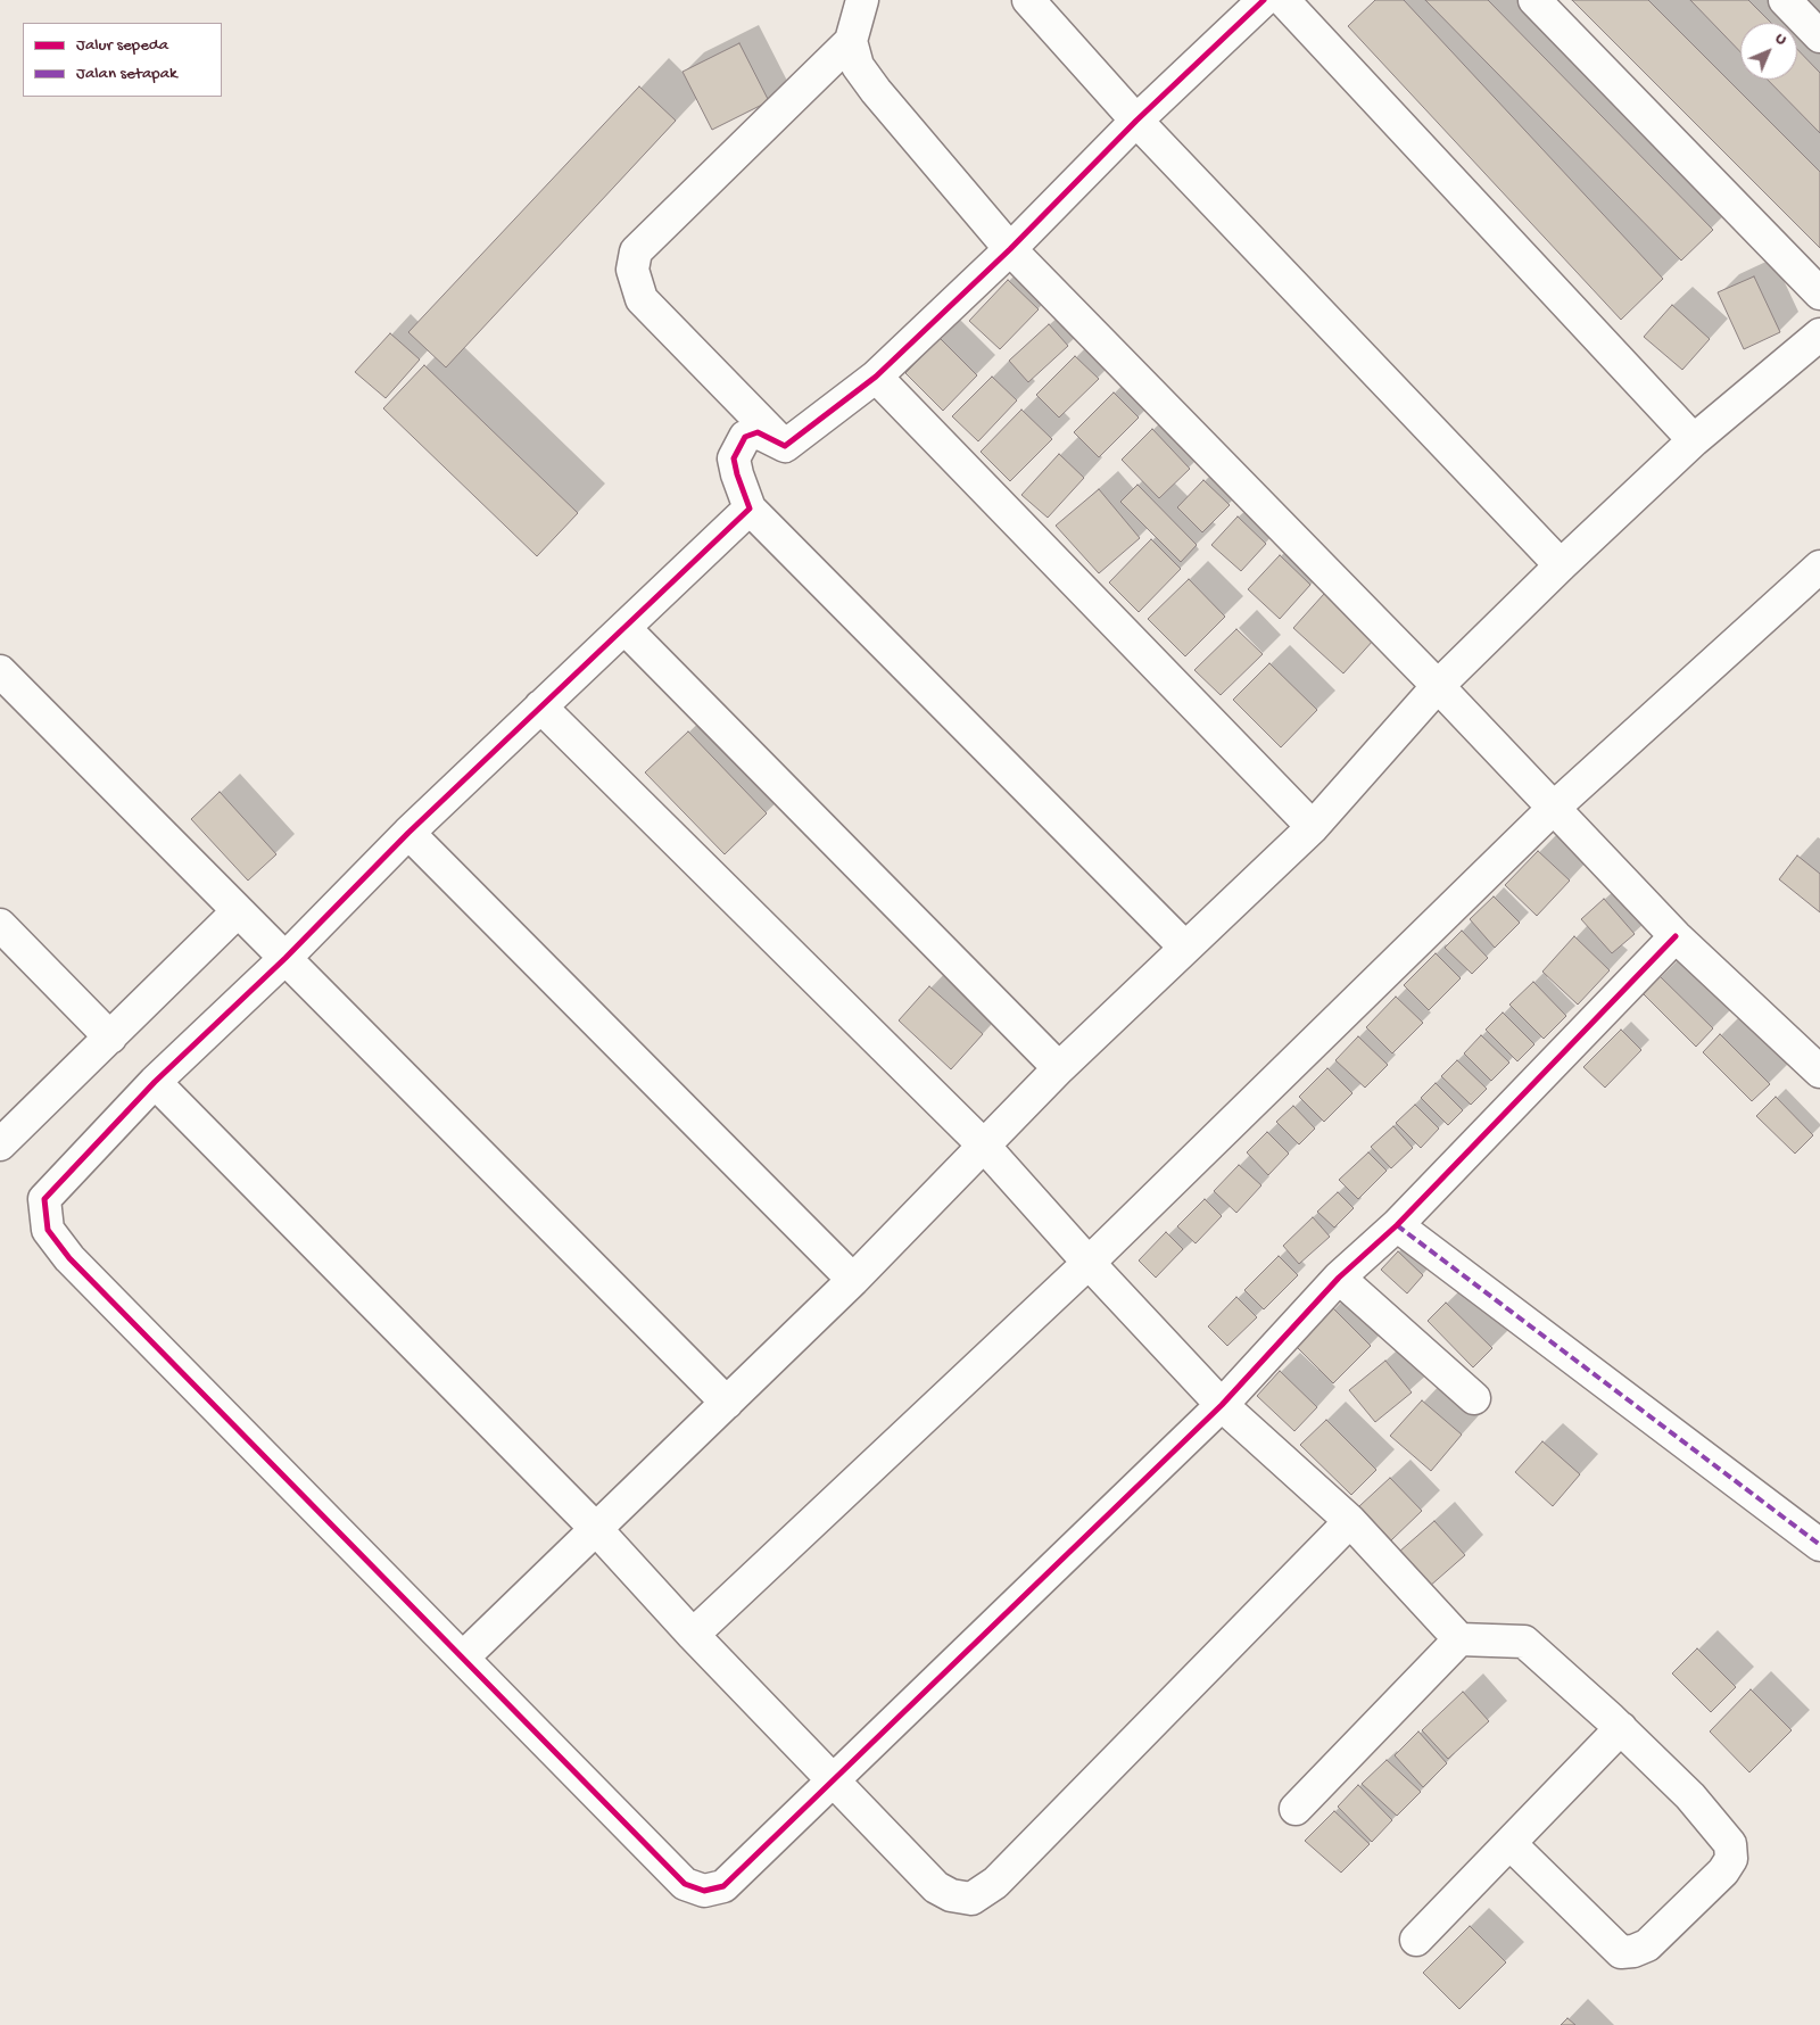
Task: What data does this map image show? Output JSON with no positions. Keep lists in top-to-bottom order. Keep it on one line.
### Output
{"legend":["Jalur sepeda","Jalan setapak"],"north":"top right"}
